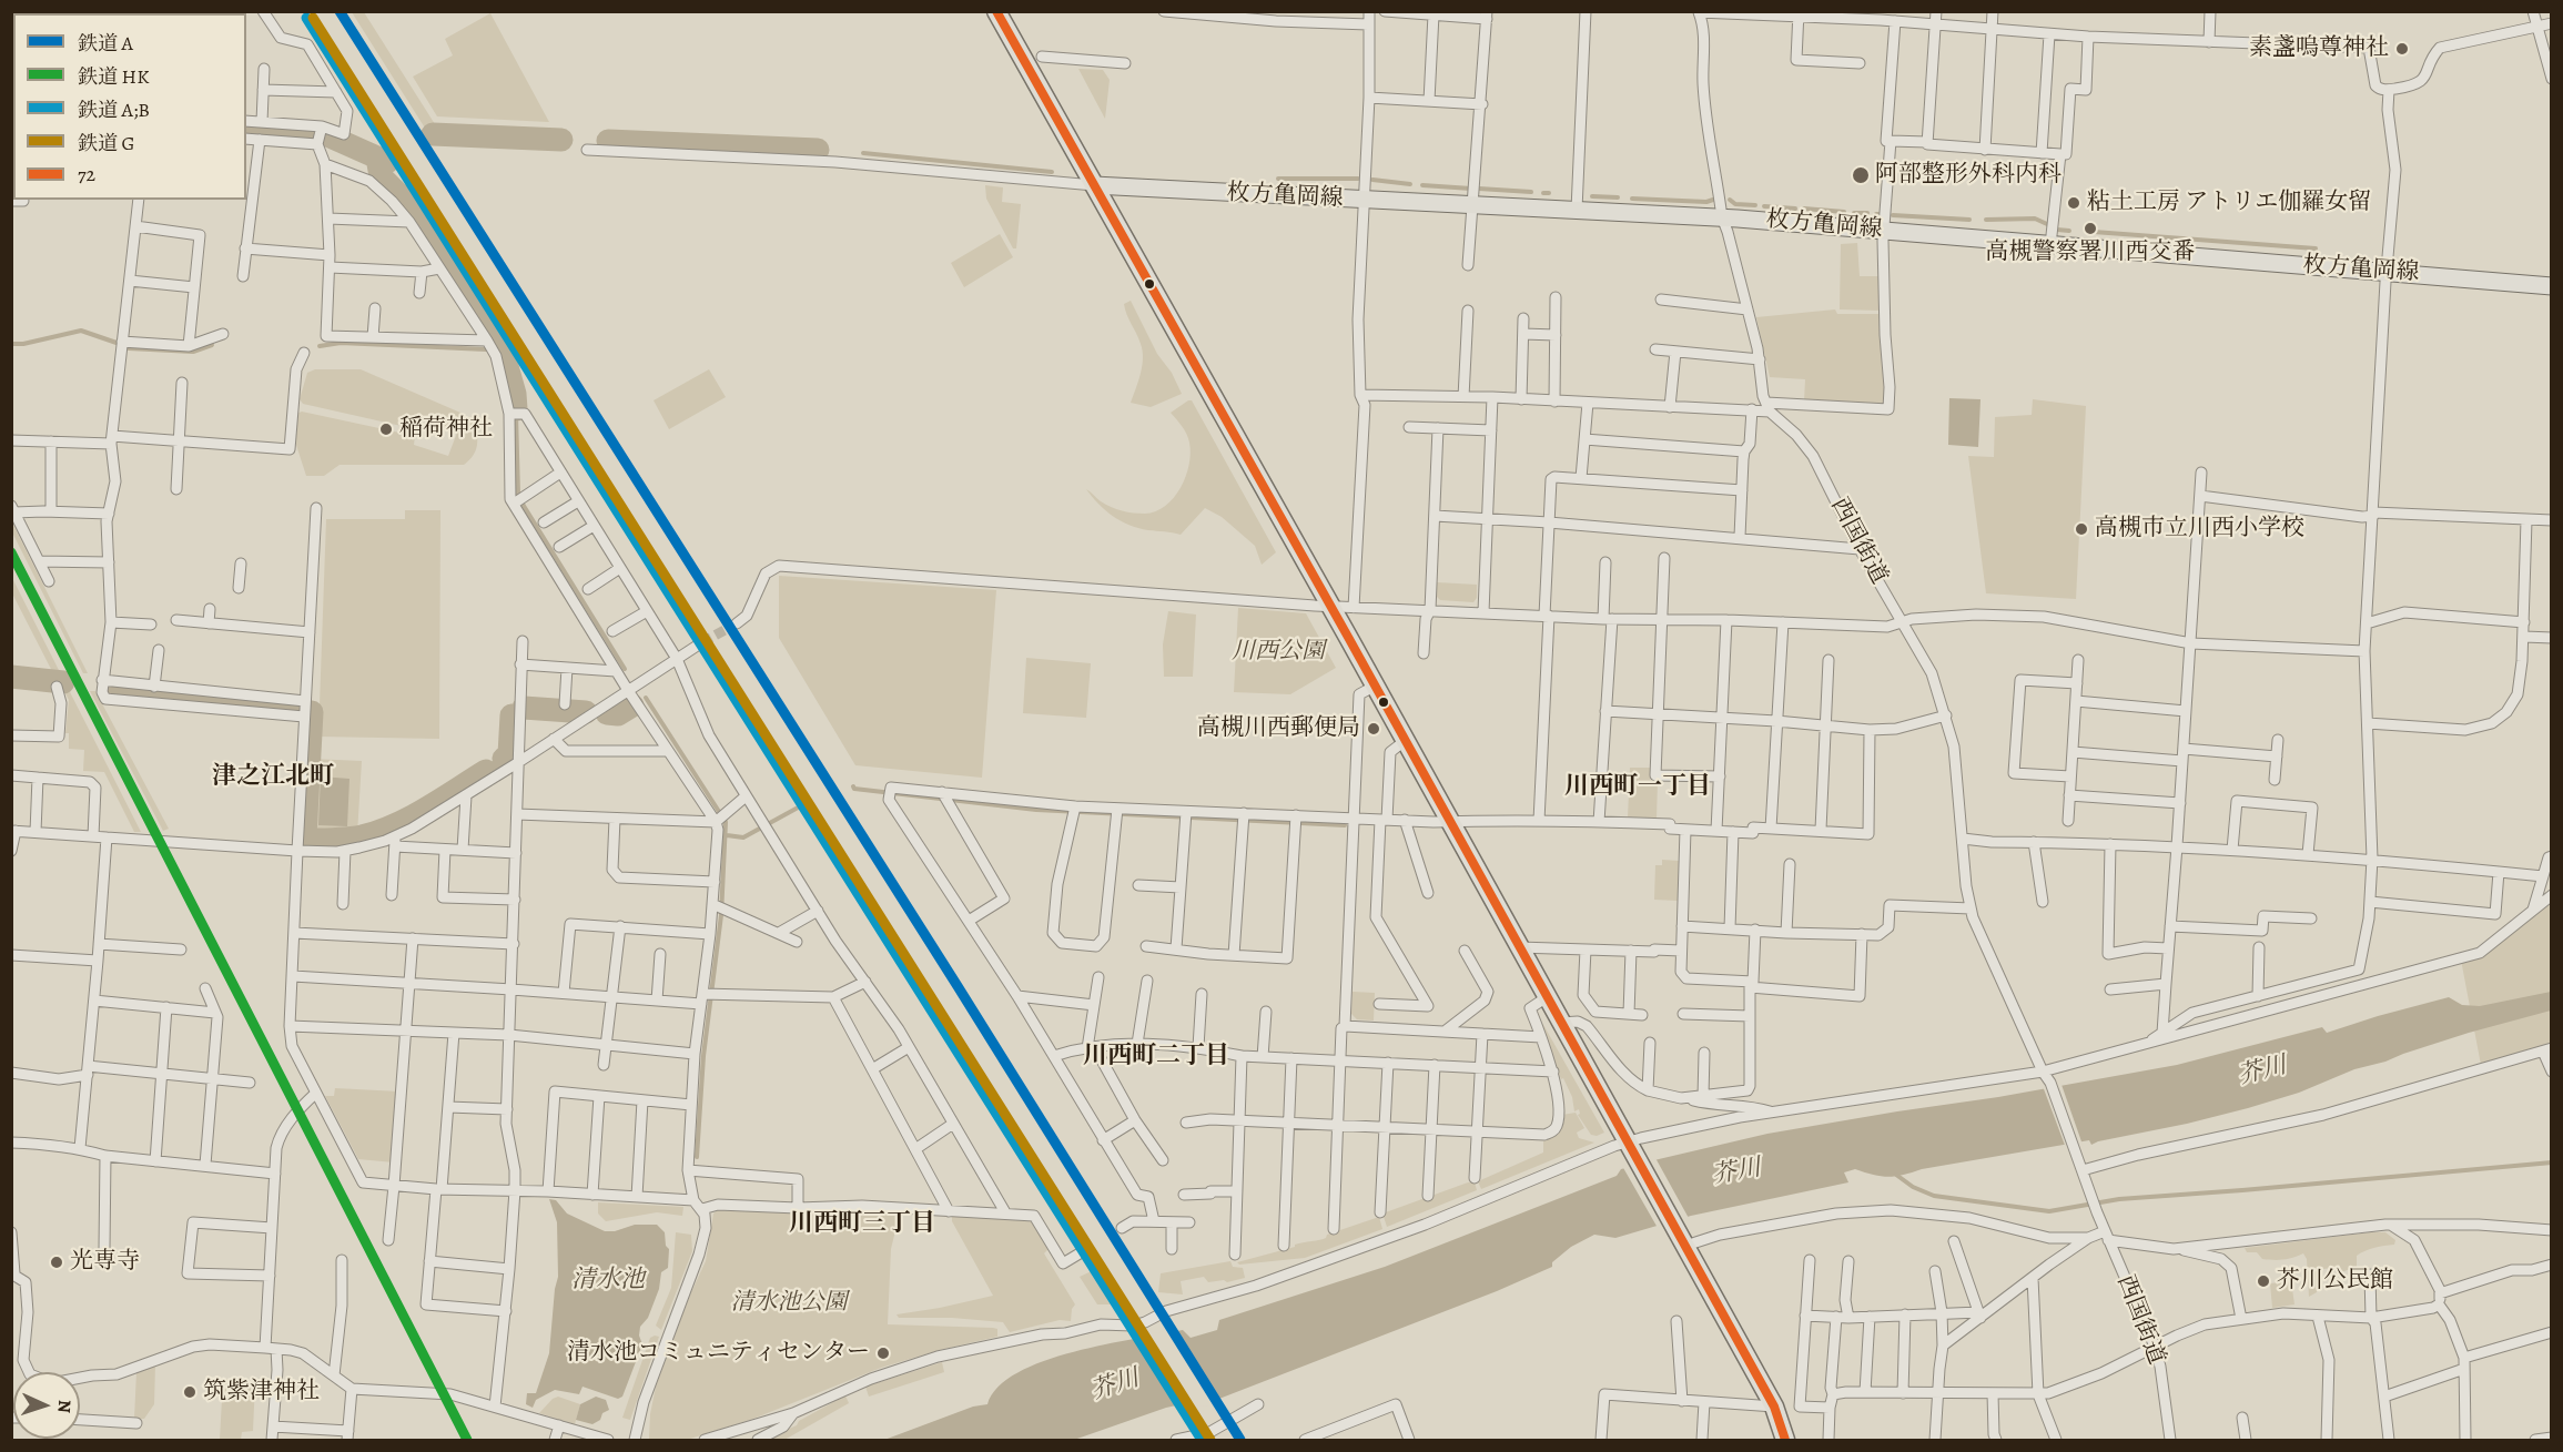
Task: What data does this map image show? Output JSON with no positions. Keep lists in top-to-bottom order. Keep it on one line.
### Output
{"streets":{"main road":["枚方亀岡線"],"street":["西国街道"]},"districts":["津之江北町","川西町一丁目","川西町二丁目","川西町三丁目"],"water":["芥川","清水池"],"parks":["川西公園","清水池公園"],"places":["素盞嗚尊神社","阿部整形外科内科","粘土工房 アトリエ伽羅女留","高槻警察署川西交番","稲荷神社","高槻市立川西小学校","高槻川西郵便局","光専寺","芥川公民館","清水池コミュニティセンター","筑紫津神社"],"lines":["rail line A","transit line 72","rail line A;B","rail line G","rail line HK"],"legend":["鉄道 A","鉄道 HK","鉄道 A;B","鉄道 G","72"],"north":"right"}
